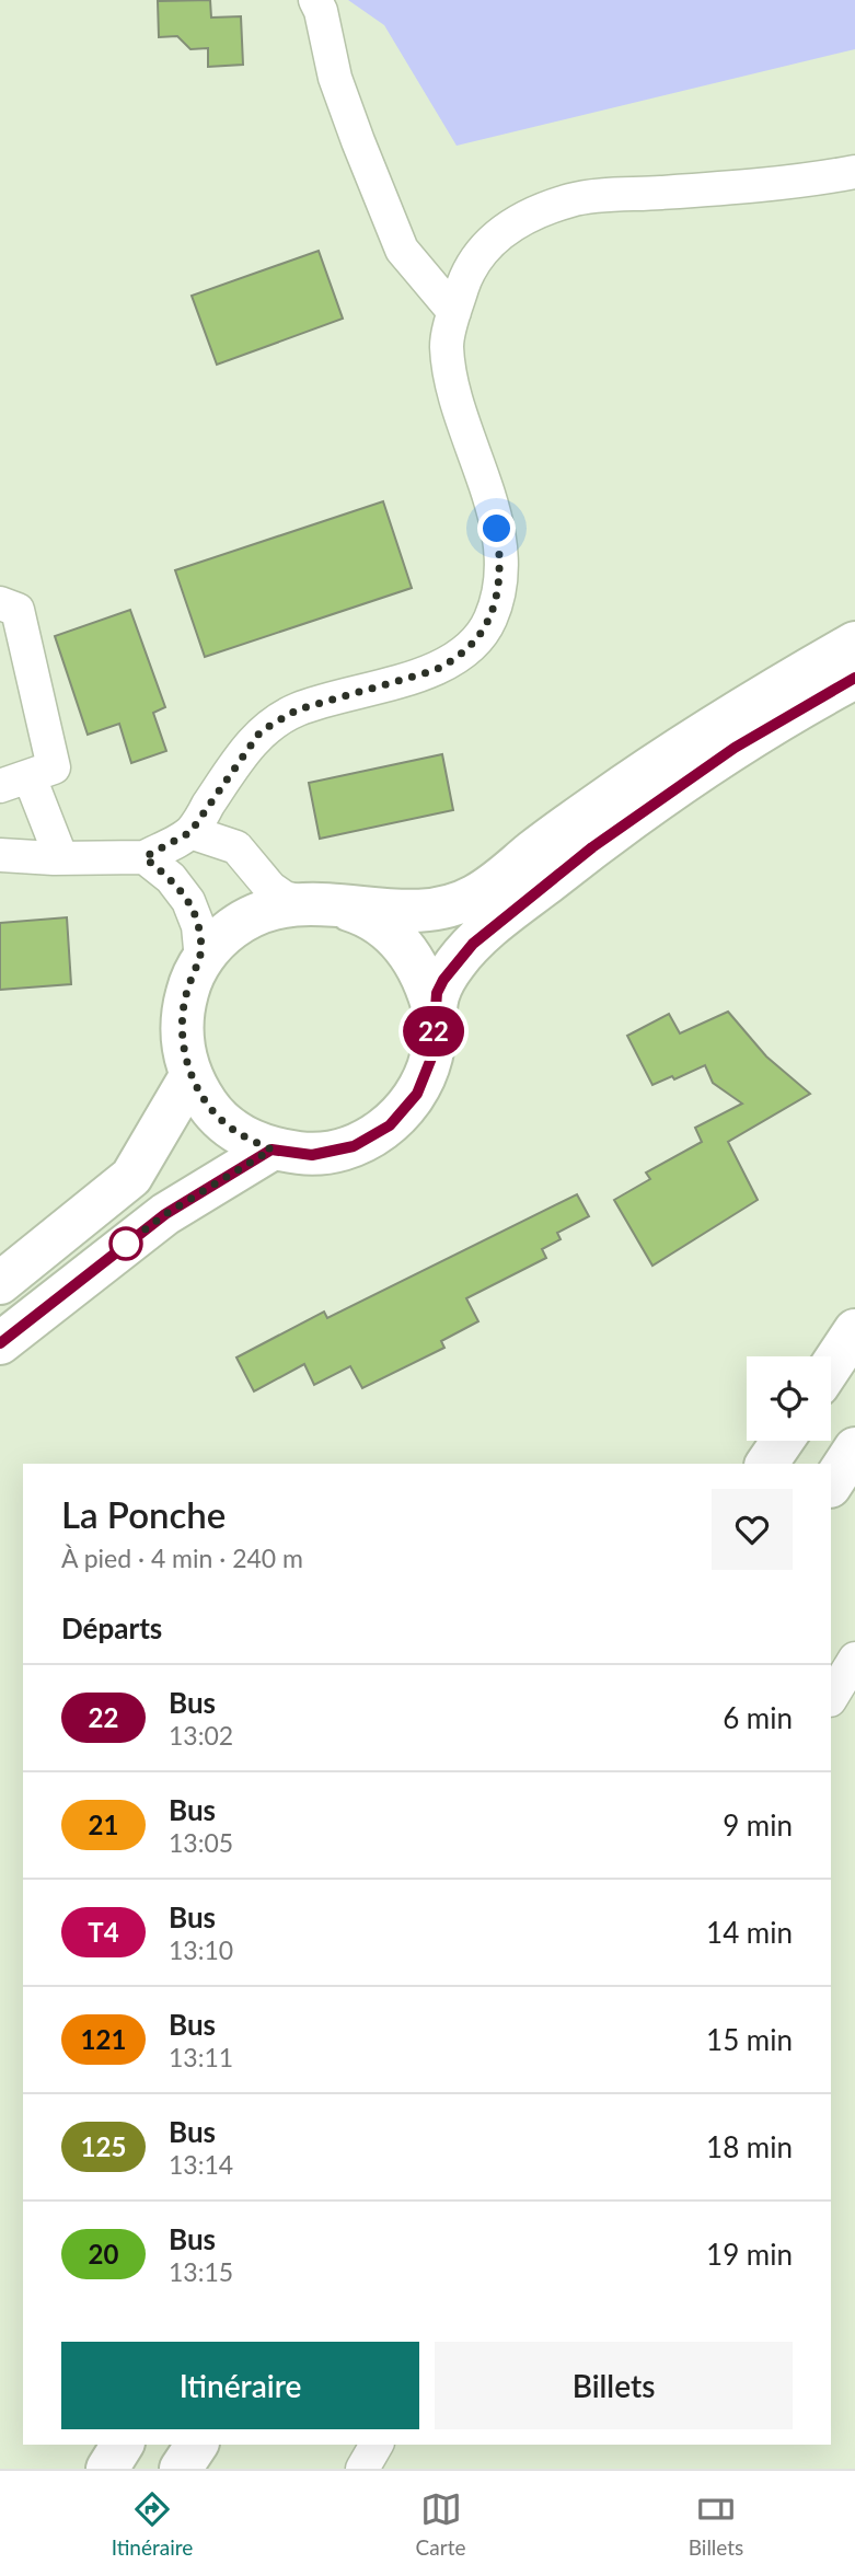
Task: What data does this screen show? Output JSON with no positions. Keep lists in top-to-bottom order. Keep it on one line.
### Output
{"lines":["bus line 22"],"page":{"on_map":"22","heading":[["La Ponche","À pied · 4 min · 240 m"],"Départs"],"list":[{"mark":"22","name":"Bus","note":"13:02","value":"6 min"},{"mark":"21","name":"Bus","note":"13:05","value":"9 min"},{"mark":"T4","name":"Bus","note":"13:10","value":"14 min"},{"mark":"121","name":"Bus","note":"13:11","value":"15 min"},{"mark":"125","name":"Bus","note":"13:14","value":"18 min"},{"mark":"20","name":"Bus","note":"13:15","value":"19 min"}],"buttons":["Itinéraire","Billets"],"tabs":["Itinéraire","Carte","Billets"]}}
